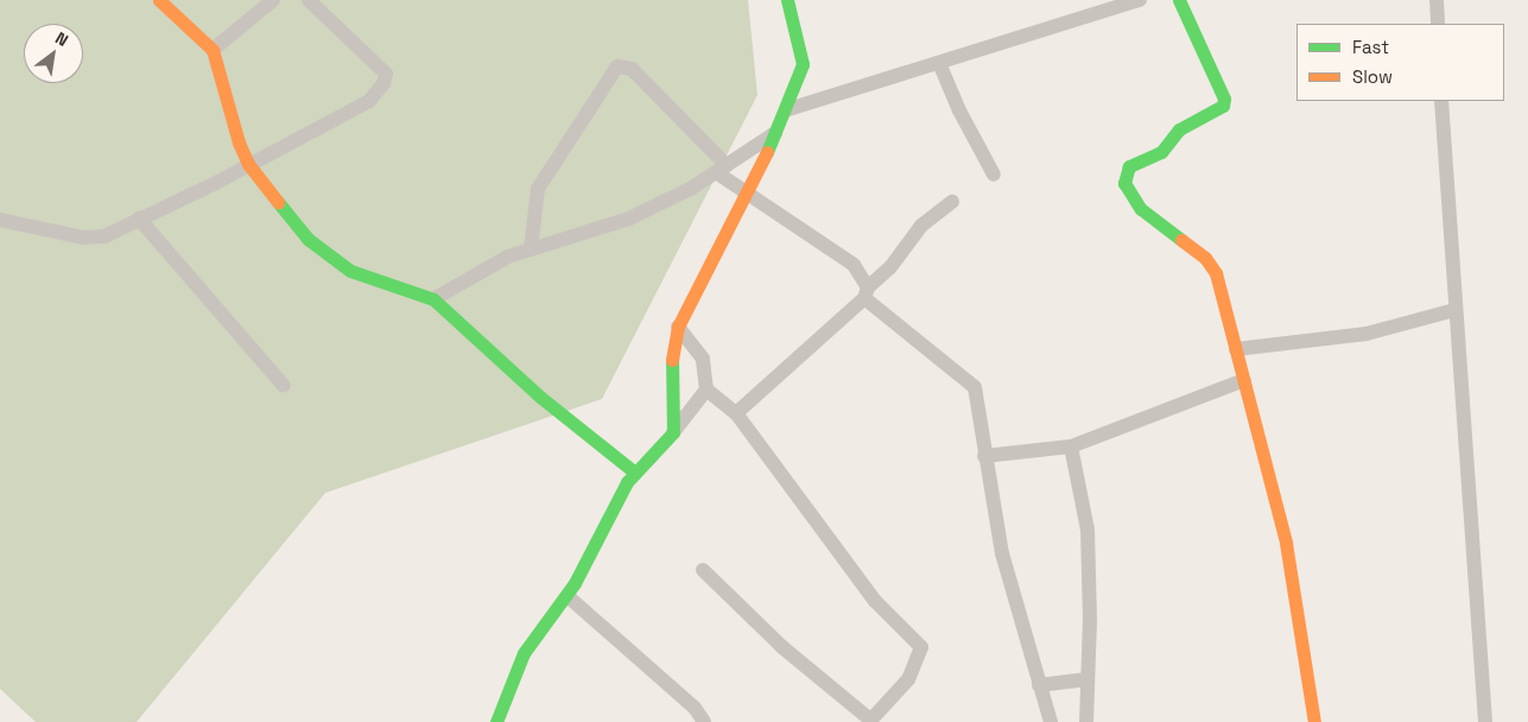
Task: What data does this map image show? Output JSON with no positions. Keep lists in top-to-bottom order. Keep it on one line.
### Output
{"legend":["Fast","Slow"],"north":"top right"}
